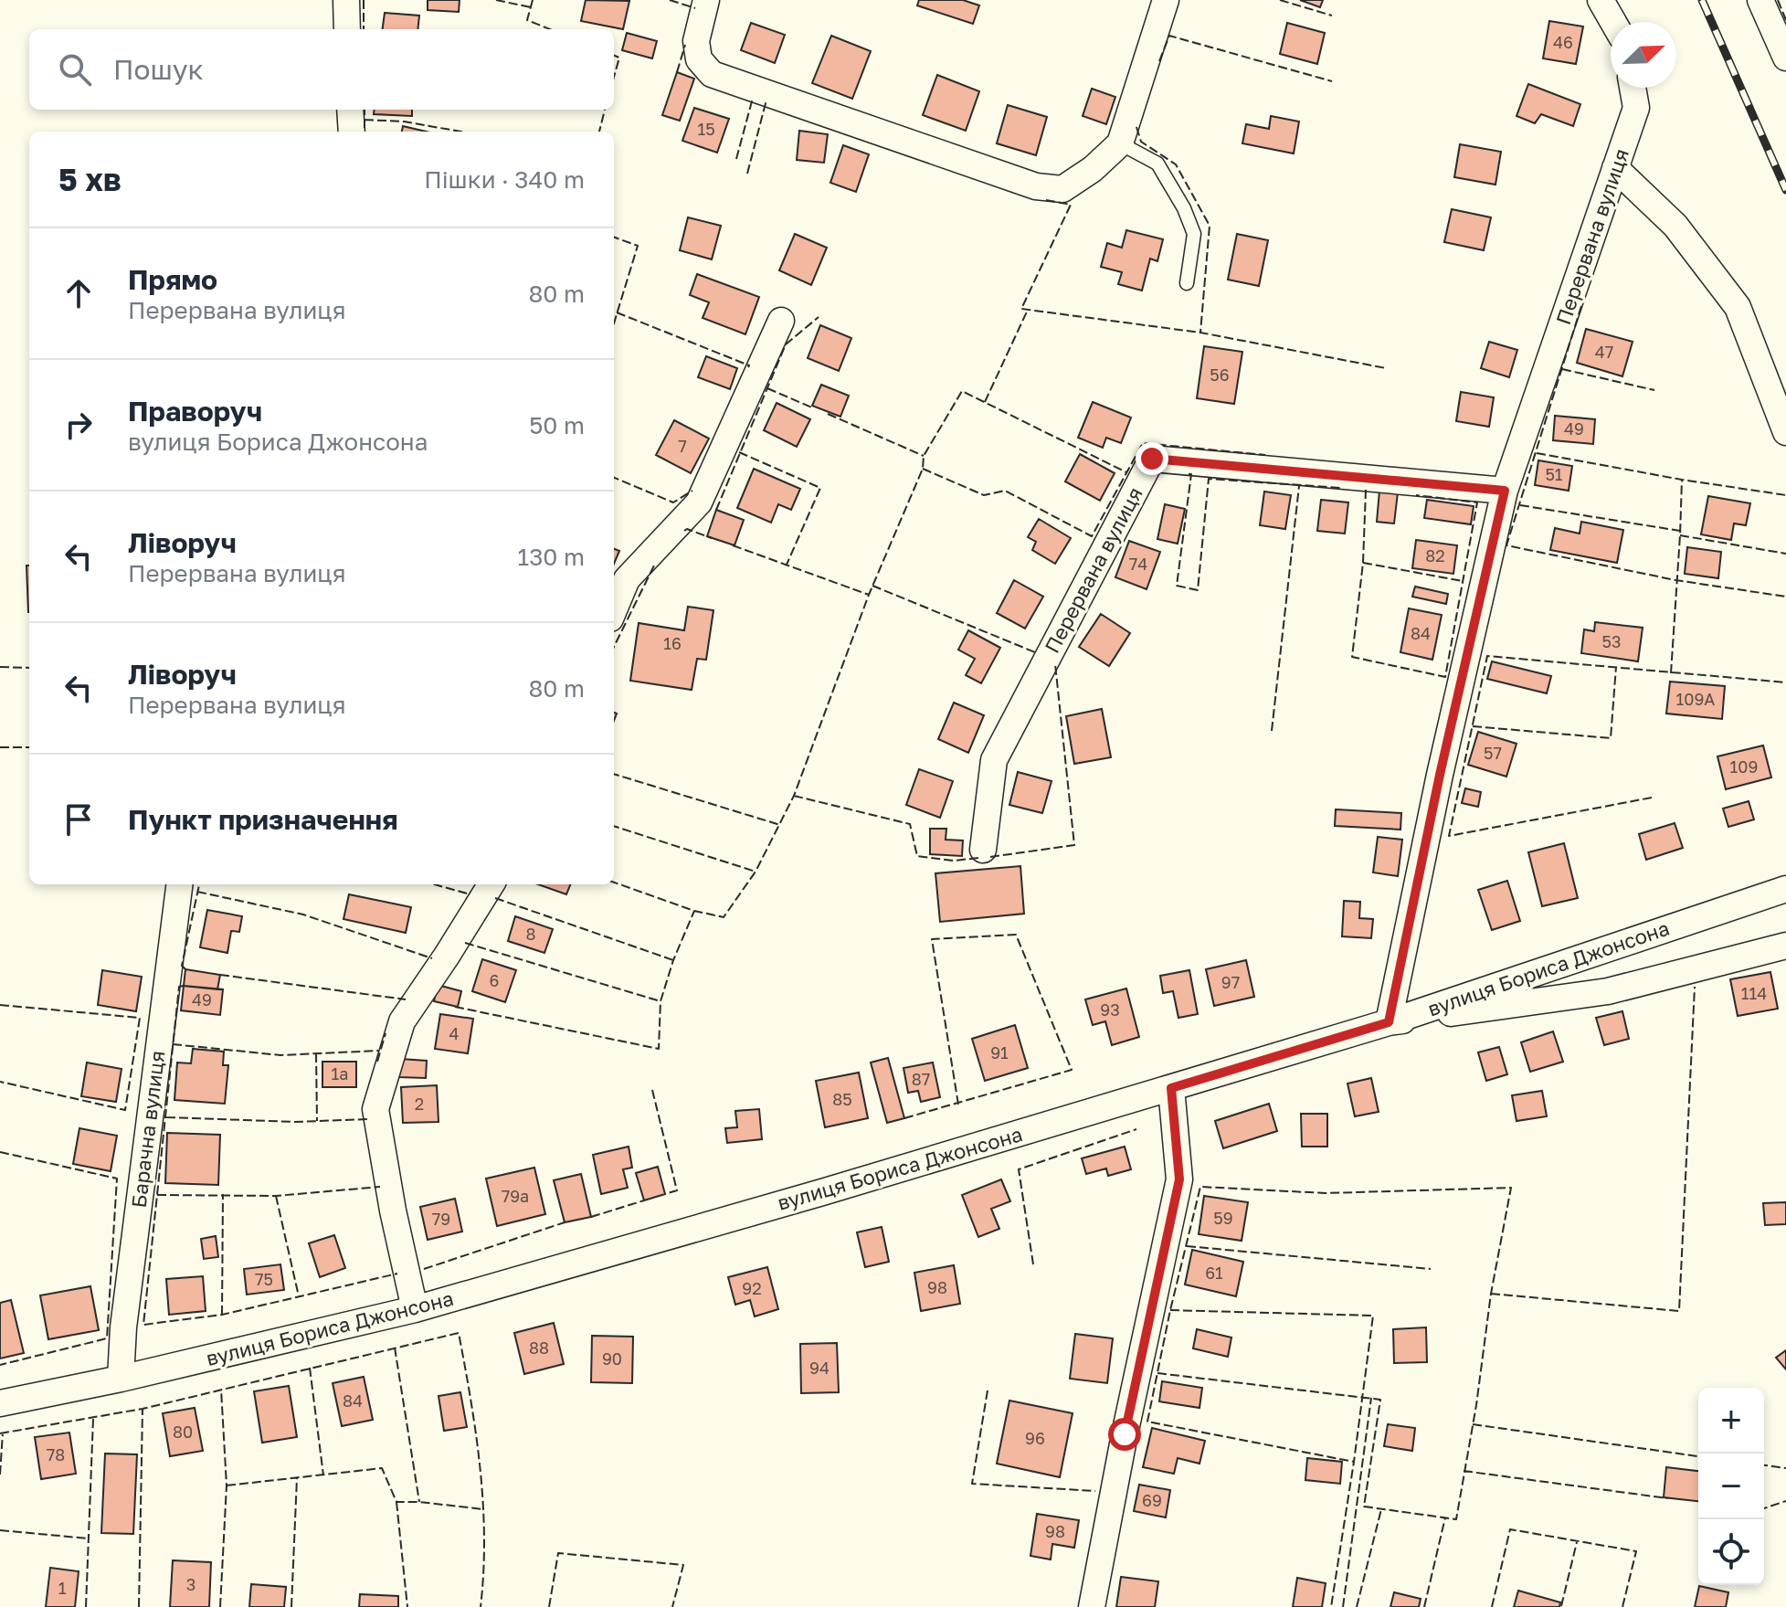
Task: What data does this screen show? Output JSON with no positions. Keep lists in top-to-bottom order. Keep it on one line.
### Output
{"streets":{"street":["Перервана вулиця","вулиця Бориса Джонсона","Барачна вулиця"]},"crossings":[["Перервана вулиця","вулиця Бориса Джонсона"],["вулиця Бориса Джонсона","Барачна вулиця"]],"house_numbers":["46","15","47","56","49","7","51","82","74","84","53","16","109А","57","109","8","6","97","114","49","93","4","91","1a","87","85","2","79а","59","79","61","75","98","92","88","90","94","84","80","96","78","69","98","3","1"],"north":"top right","page":{"search":"Пошук","heading":["5 хв","Пішки · 340 m"],"list":[["Прямо","Перервана вулиця","80 m"],["Праворуч","вулиця Бориса Джонсона","50 m"],["Ліворуч","Перервана вулиця","130 m"],["Ліворуч","Перервана вулиця","80 m"],"Пункт призначення"],"map_buttons":["+","−"]}}
